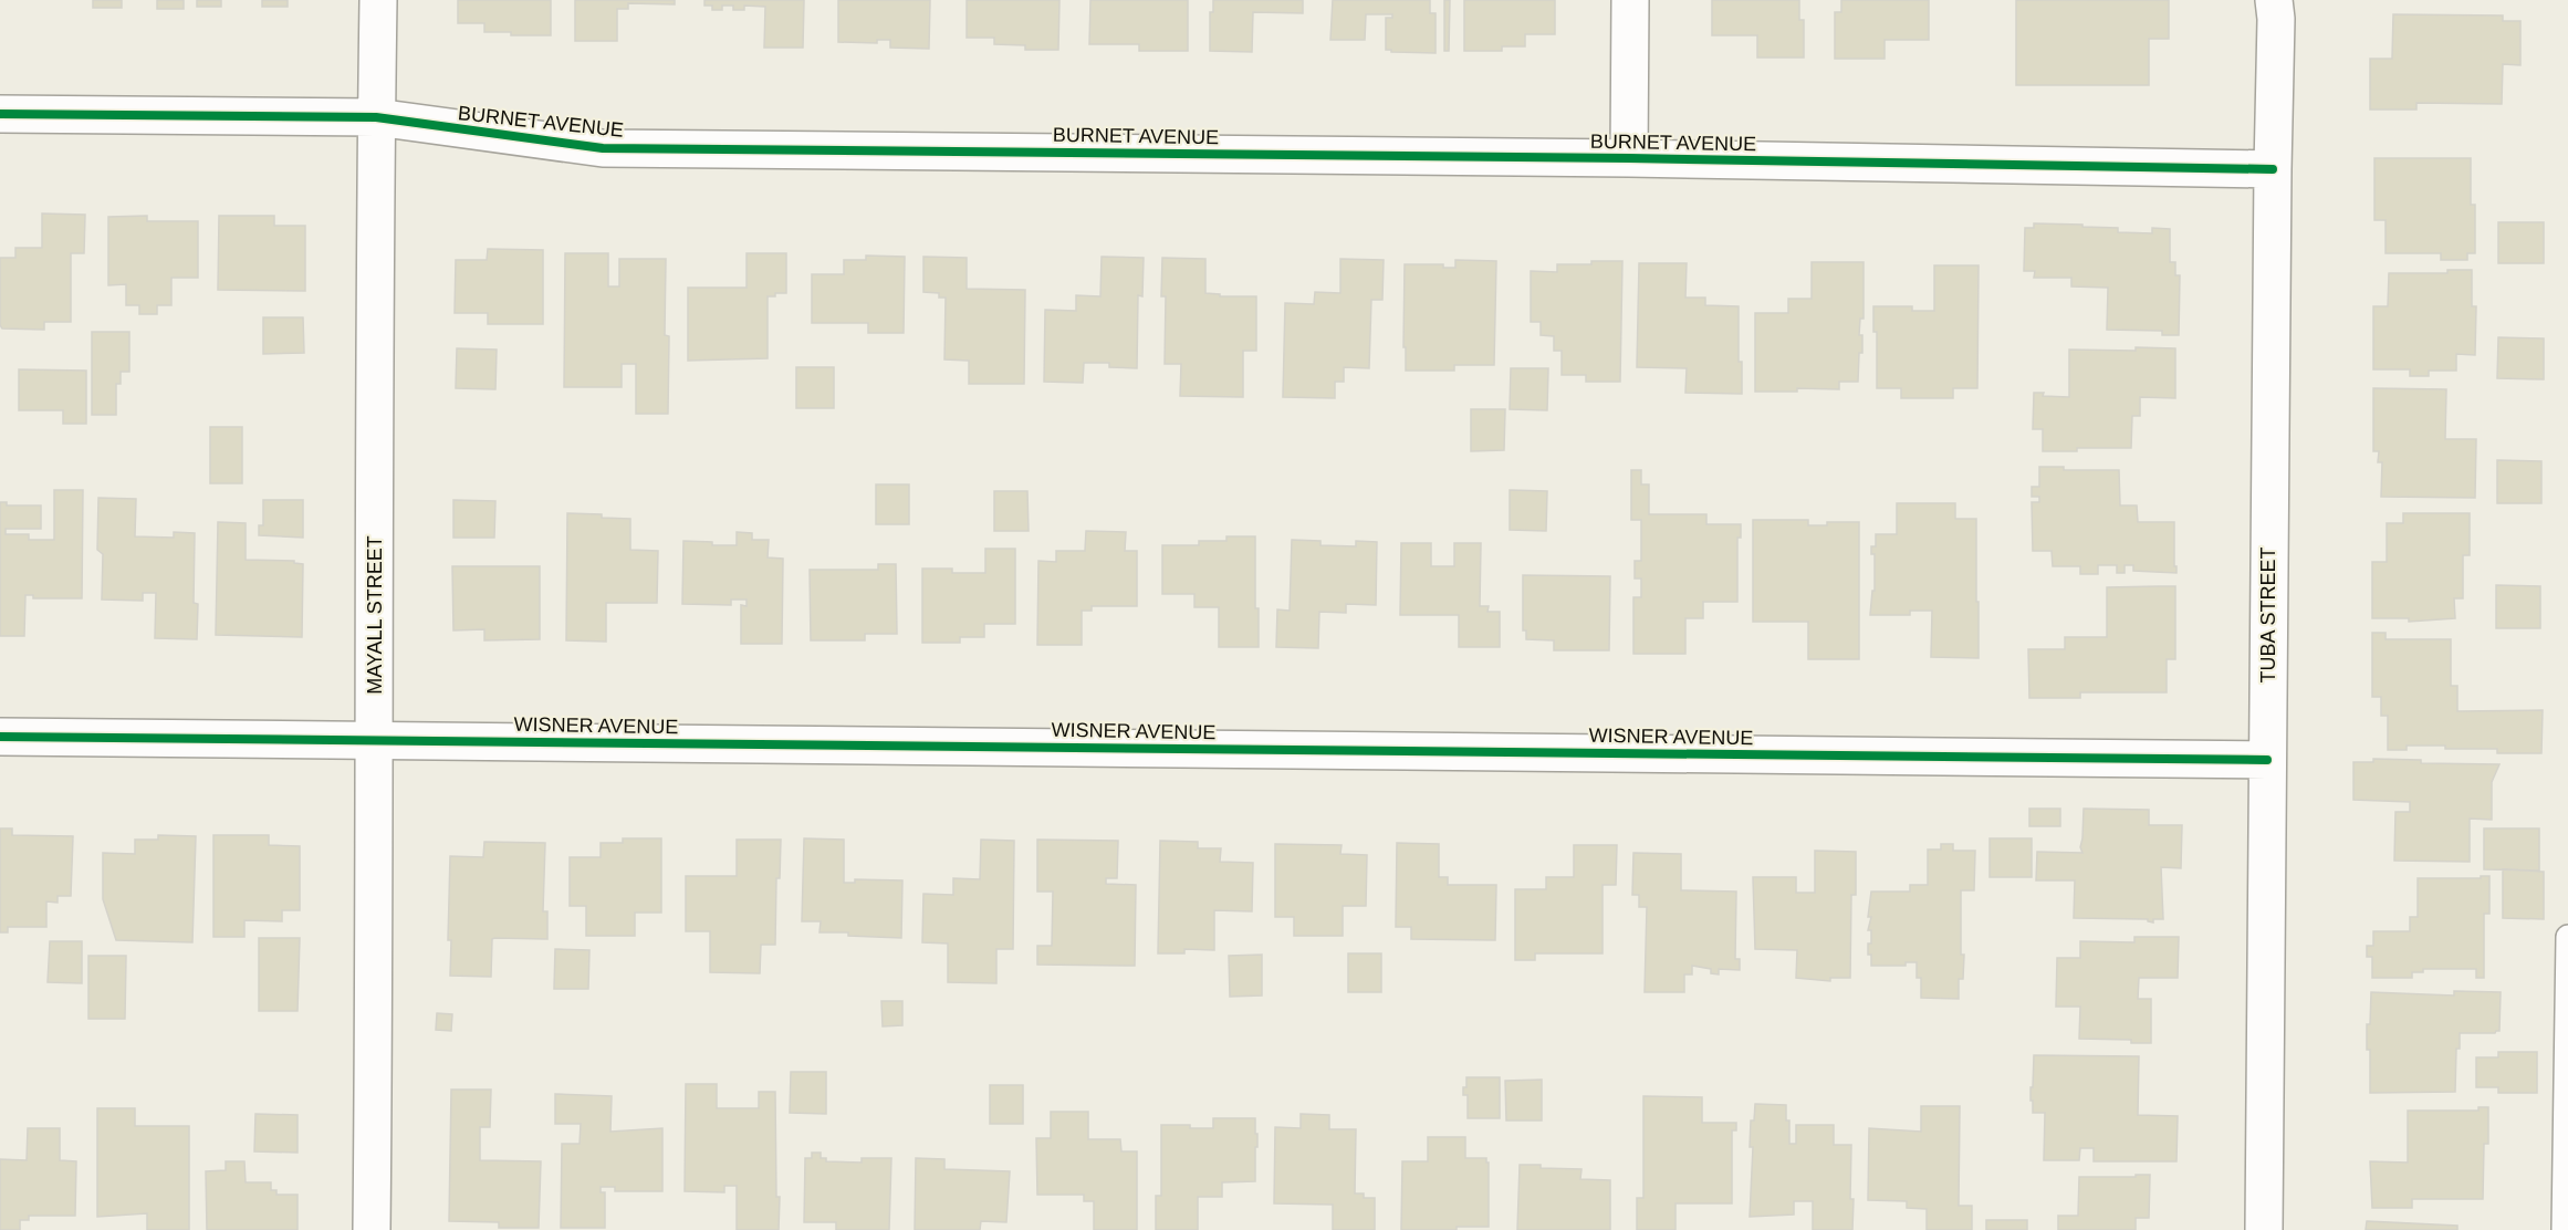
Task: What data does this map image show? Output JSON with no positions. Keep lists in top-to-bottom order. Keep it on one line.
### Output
{"streets":{"street":["BURNET AVENUE","MAYALL STREET","TUBA STREET","WISNER AVENUE"]},"crossings":[["BURNET AVENUE","MAYALL STREET"],["BURNET AVENUE","TUBA STREET"],["MAYALL STREET","WISNER AVENUE"],["TUBA STREET","WISNER AVENUE"]]}
